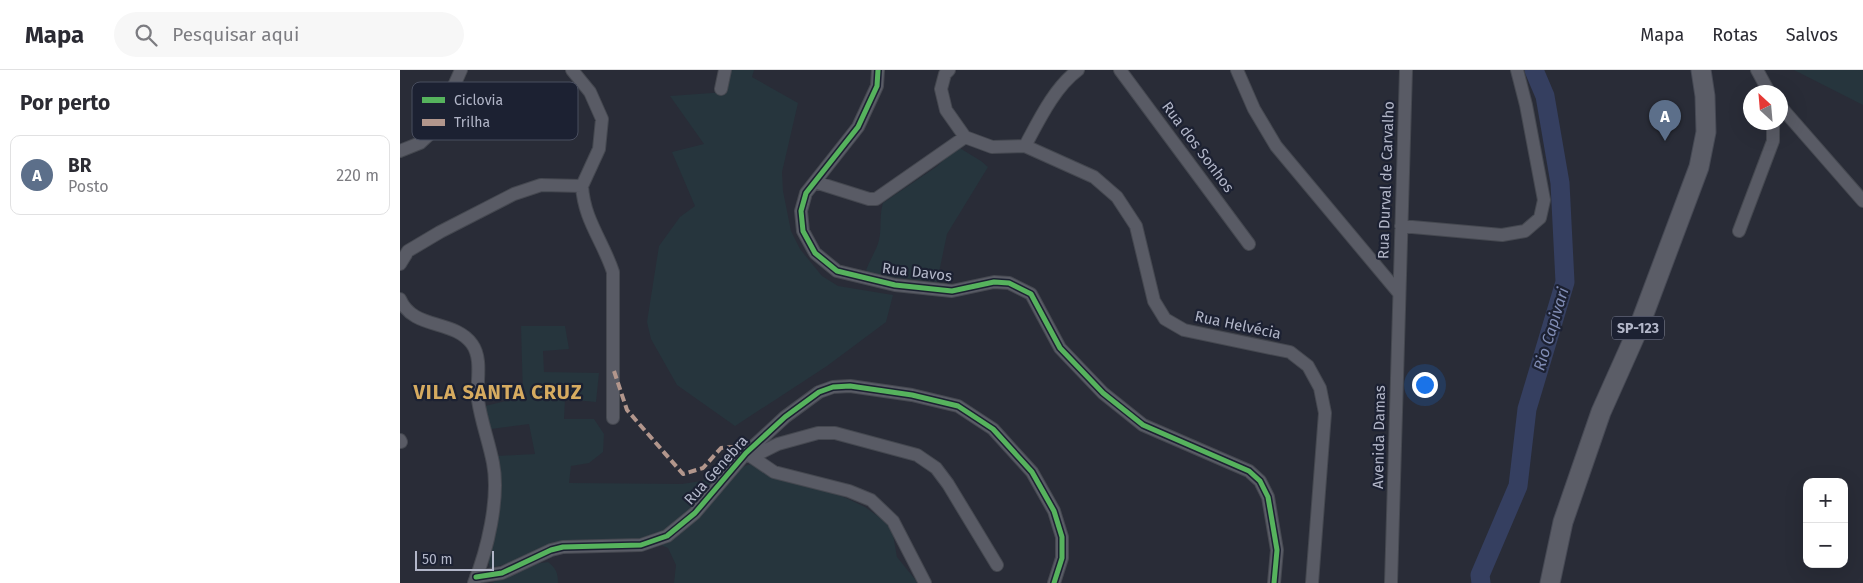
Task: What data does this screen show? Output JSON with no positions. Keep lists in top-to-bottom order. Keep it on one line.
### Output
{"streets":{"main road":["SP-123"],"street":["Rua dos Sonhos","Rua Durval de Carvalho","Rua Davos","Rua Helvécia","Avenida Damas","Rua Genebra"]},"crossings":[["Rua Durval de Carvalho","Avenida Damas"]],"districts":["VILA SANTA CRUZ"],"water":["Rio Capivari"],"legend":["Ciclovia","Trilha"],"scale_bar":"50 m","north":"top left","page":{"header":"Mapa","search":"Pesquisar aqui","nav":["Mapa","Rotas","Salvos"],"heading":"Por perto","pins":"A","list":[{"mark":"A","name":"BR","note":"Posto","value":"220 m"}],"map_buttons":["+","−"],"scale":"50 m"}}
